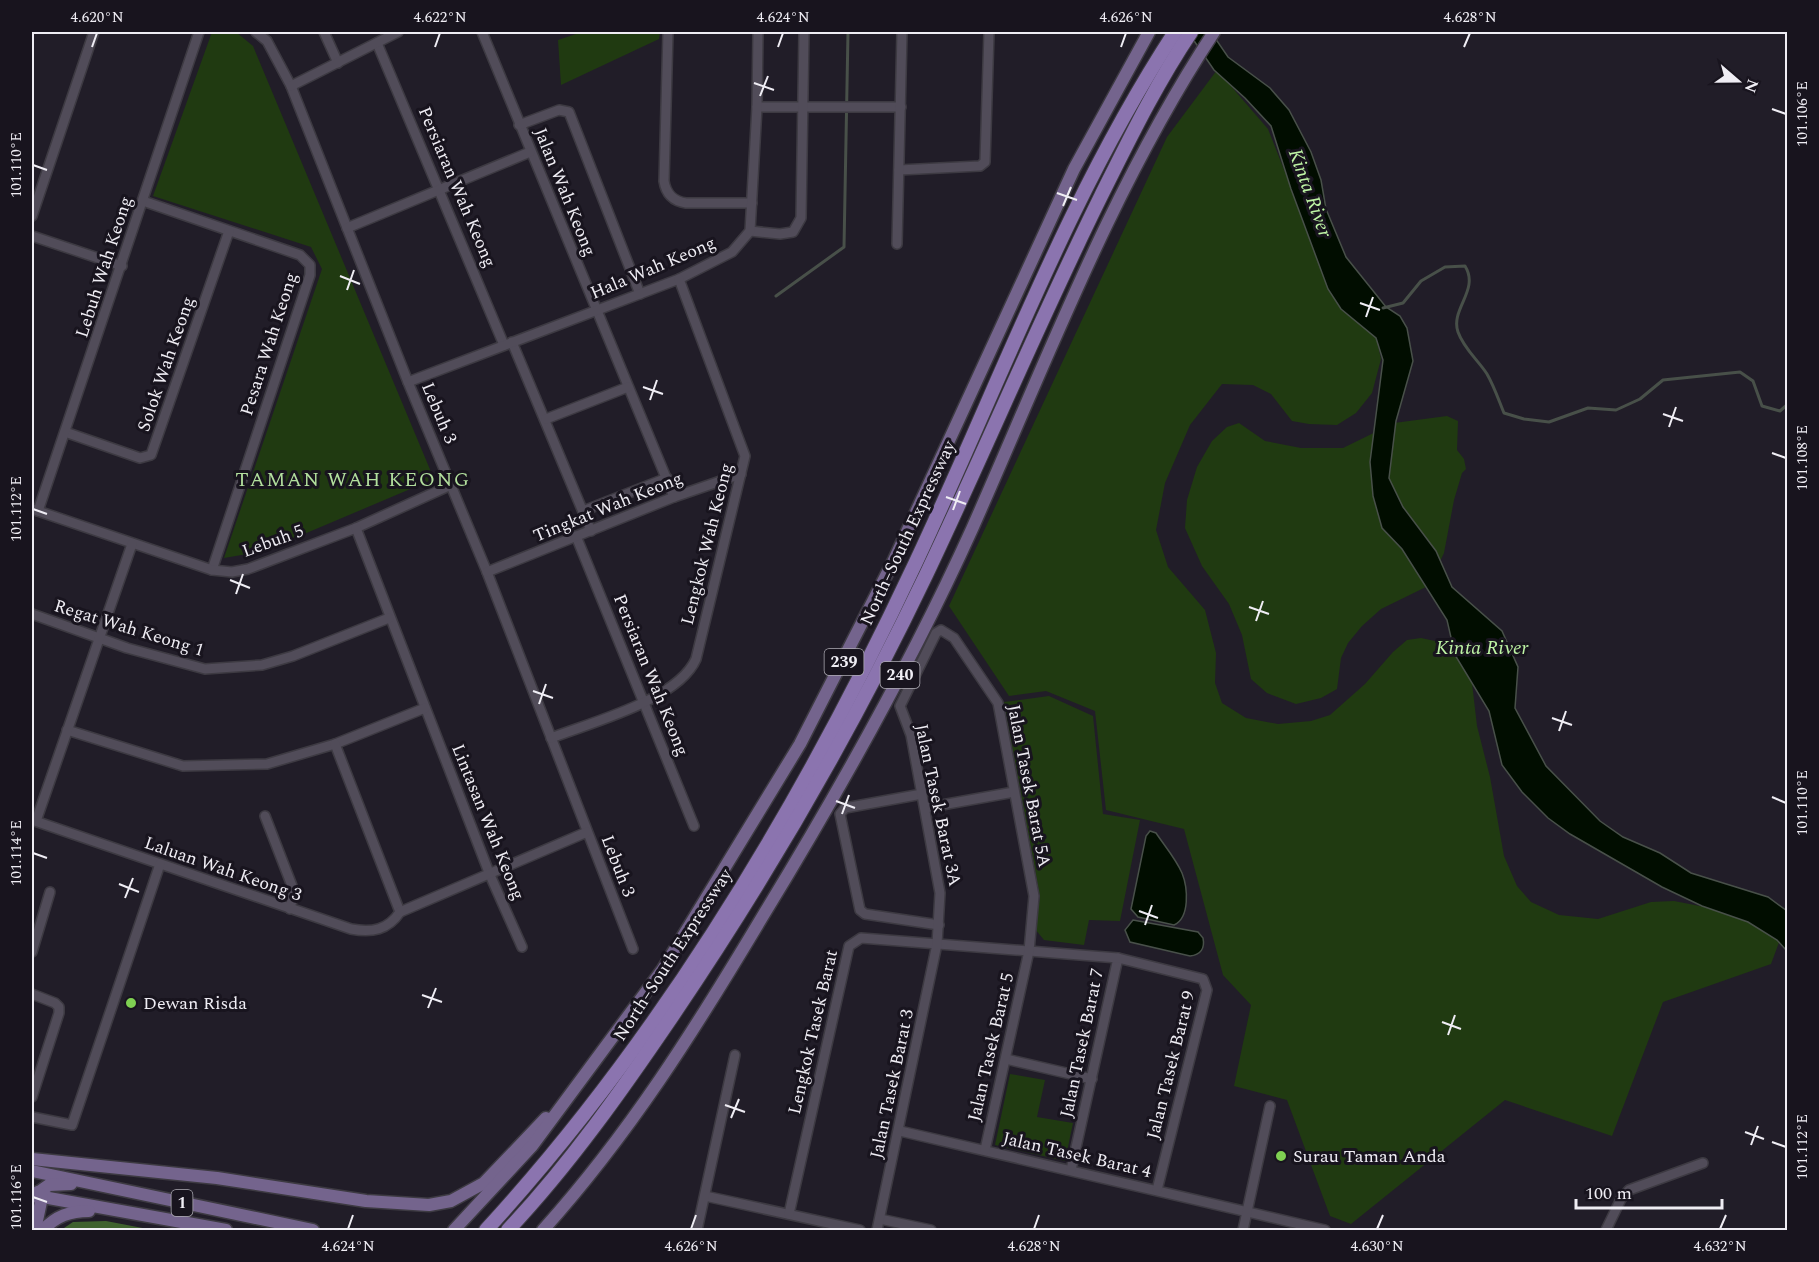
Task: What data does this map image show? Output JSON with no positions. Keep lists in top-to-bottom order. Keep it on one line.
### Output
{"streets":{"highway":["North–South Expressway"],"main road":["239","240","1"],"street":["Persiaran Wah Keong","Jalan Wah Keong","Lebuh Wah Keong","Hala Wah Keong","Pesara Wah Keong","Solok Wah Keong","Lebuh 3","Tingkat Wah Keong","Lebuh 5","Lengkok Wah Keong","Regat Wah Keong 1","Jalan Tasek Barat 5A","Jalan Tasek Barat 3A","Lintasan Wah Keong","Laluan Wah Keong 3","Lengkok Tasek Barat","Jalan Tasek Barat 7","Jalan Tasek Barat 5","Jalan Tasek Barat 9","Jalan Tasek Barat 3","Jalan Tasek Barat 4"]},"crossings":[["Persiaran Wah Keong","Hala Wah Keong"],["Persiaran Wah Keong","Tingkat Wah Keong"],["Persiaran Wah Keong","Lengkok Wah Keong"],["Jalan Wah Keong","Hala Wah Keong"],["Jalan Wah Keong","Tingkat Wah Keong"],["Lebuh Wah Keong","Pesara Wah Keong"],["Lebuh Wah Keong","Solok Wah Keong"],["Lebuh Wah Keong","Lebuh 5"],["Hala Wah Keong","Lebuh 3"],["Hala Wah Keong","Lengkok Wah Keong"],["Pesara Wah Keong","Solok Wah Keong"],["Pesara Wah Keong","Lebuh 5"],["Lebuh 3","Tingkat Wah Keong"],["Lebuh 3","Lebuh 5"],["Lebuh 3","Lengkok Wah Keong"],["Lebuh 3","Laluan Wah Keong 3"],["Tingkat Wah Keong","Lengkok Wah Keong"],["Lebuh 5","Lintasan Wah Keong"],["Regat Wah Keong 1","Lintasan Wah Keong"],["Jalan Tasek Barat 5A","Jalan Tasek Barat 3A"],["Jalan Tasek Barat 5A","Lengkok Tasek Barat"],["Jalan Tasek Barat 5A","Jalan Tasek Barat 5"],["Jalan Tasek Barat 3A","Lengkok Tasek Barat"],["Jalan Tasek Barat 3A","Jalan Tasek Barat 3"],["Lintasan Wah Keong","Laluan Wah Keong 3"],["Lengkok Tasek Barat","Jalan Tasek Barat 7"],["Lengkok Tasek Barat","Jalan Tasek Barat 5"],["Lengkok Tasek Barat","Jalan Tasek Barat 9"],["Lengkok Tasek Barat","Jalan Tasek Barat 3"],["Jalan Tasek Barat 7","Jalan Tasek Barat 4"],["Jalan Tasek Barat 5","Jalan Tasek Barat 4"],["Jalan Tasek Barat 9","Jalan Tasek Barat 4"],["Jalan Tasek Barat 3","Jalan Tasek Barat 4"]],"districts":["TAMAN WAH KEONG"],"water":["Kinta River"],"places":["Dewan Risda","Surau Taman Anda"],"scale_bar":"100 m","north":"right","coordinates":["4.620°N","4.622°N","4.624°N","4.626°N","4.628°N","101.106°E","101.110°E","101.108°E","101.112°E","101.114°E","101.116°E","4.630°N","4.632°N"]}
